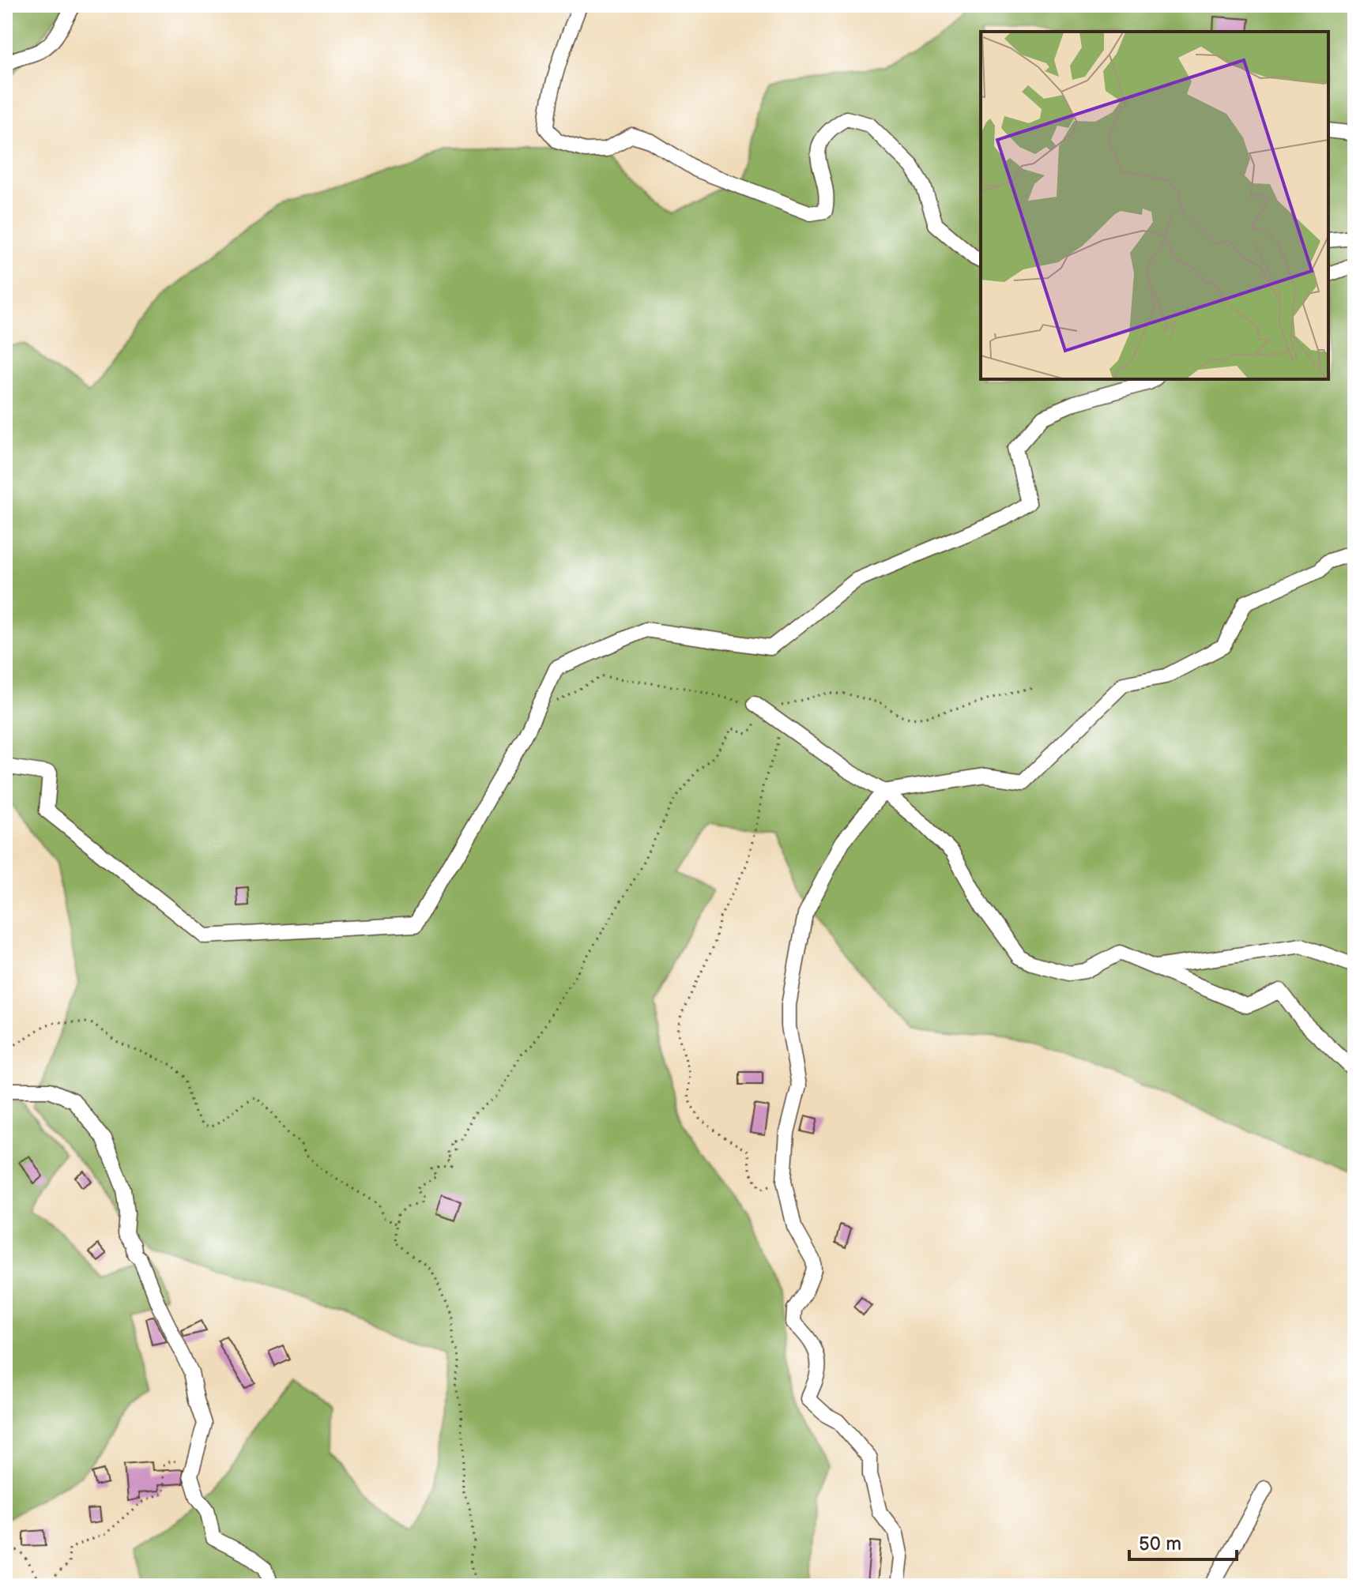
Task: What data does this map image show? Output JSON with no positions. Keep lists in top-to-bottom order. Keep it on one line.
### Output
{"scale_bar":"50 m"}
